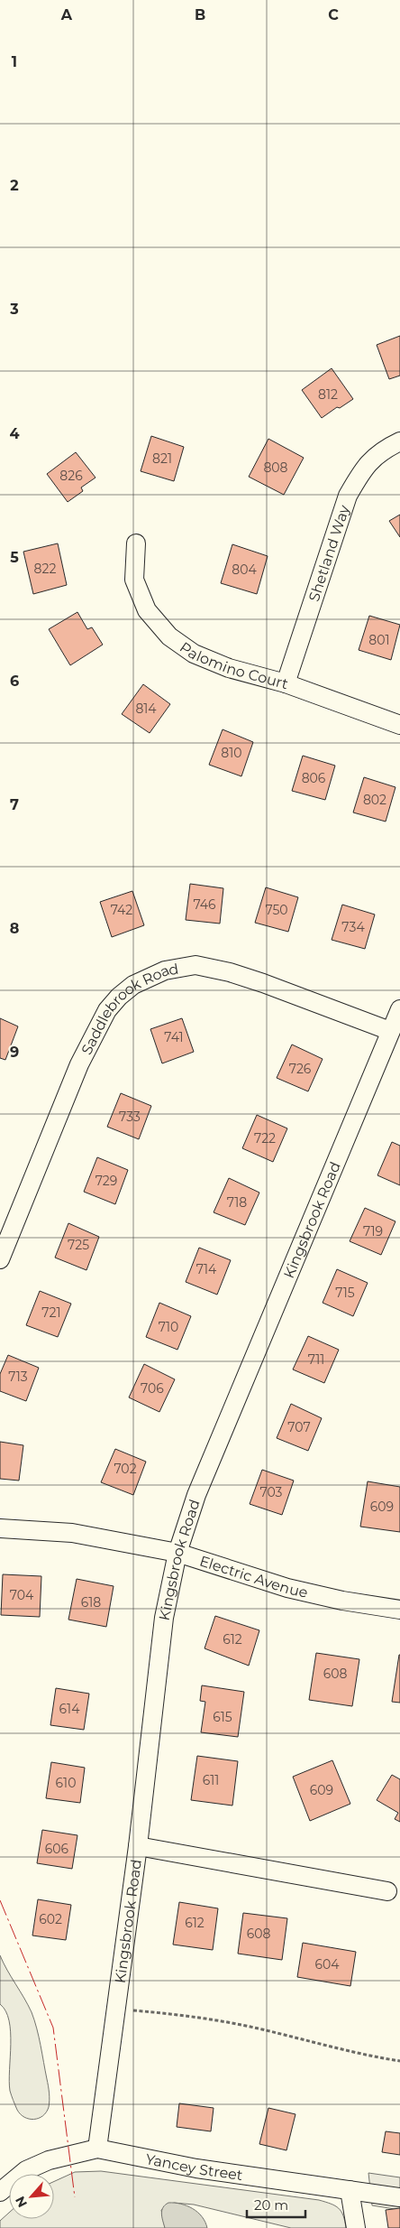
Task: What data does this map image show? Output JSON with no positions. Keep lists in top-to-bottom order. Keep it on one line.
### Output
{"streets":{"street":["Shetland Way","Palomino Court","Saddlebrook Road","Kingsbrook Road","Electric Avenue","Yancey Street"]},"crossings":[["Shetland Way","Palomino Court"],["Saddlebrook Road","Kingsbrook Road"],["Kingsbrook Road","Electric Avenue"],["Kingsbrook Road","Yancey Street"]],"house_numbers":["812","821","808","826","822","804","801","814","810","806","802","746","742","750","734","741","726","733","722","729","718","719","725","714","715","721","710","711","713","706","707","702","703","609","704","618","612","608","614","615","611","610","609","606","602","612","608","604"],"scale_bar":"20 m","north":"bottom left","grid":{"columns":["A","B","C"],"rows":["1","2","3","4","5","6","7","8","9"]}}
